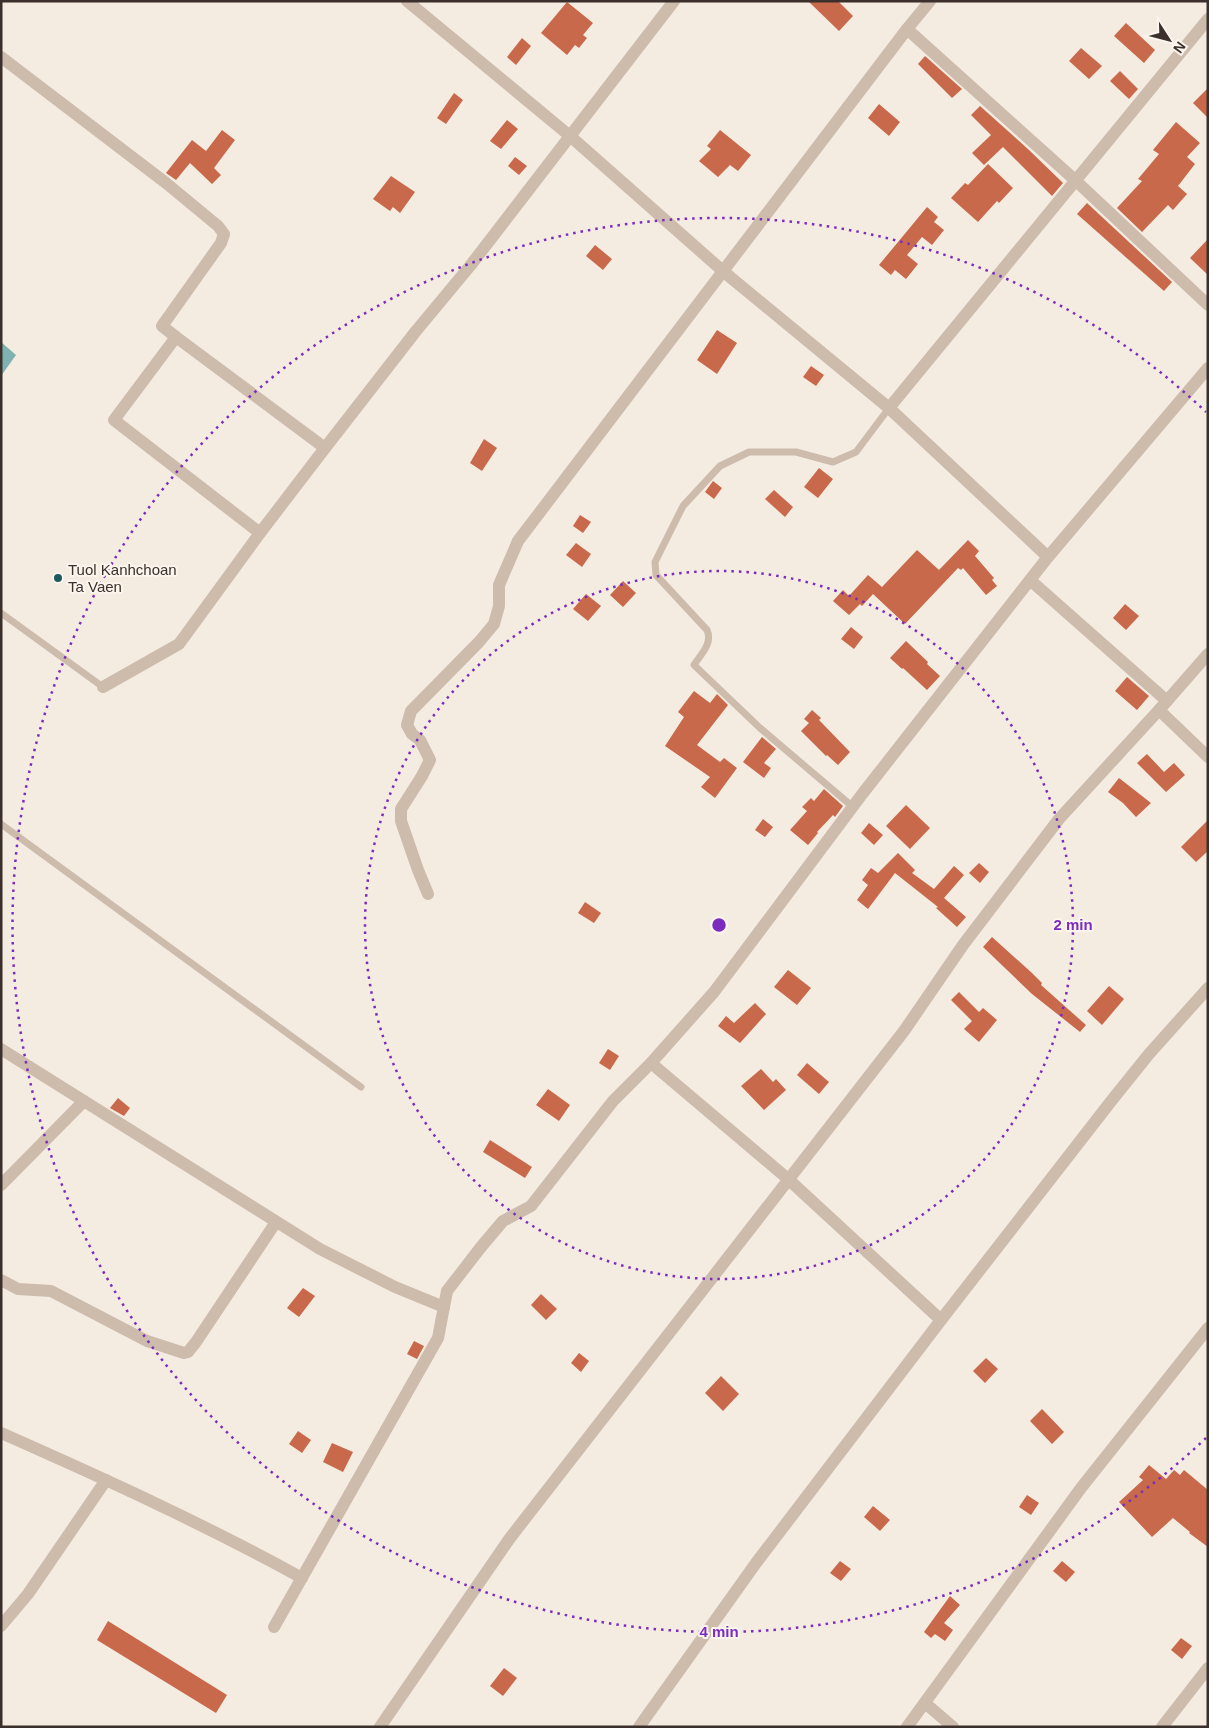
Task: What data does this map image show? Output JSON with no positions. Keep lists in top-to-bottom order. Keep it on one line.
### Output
{"places":["Tuol Kanhchoan Ta Vaen"],"north":"bottom right","rings":["2 min","4 min"]}
